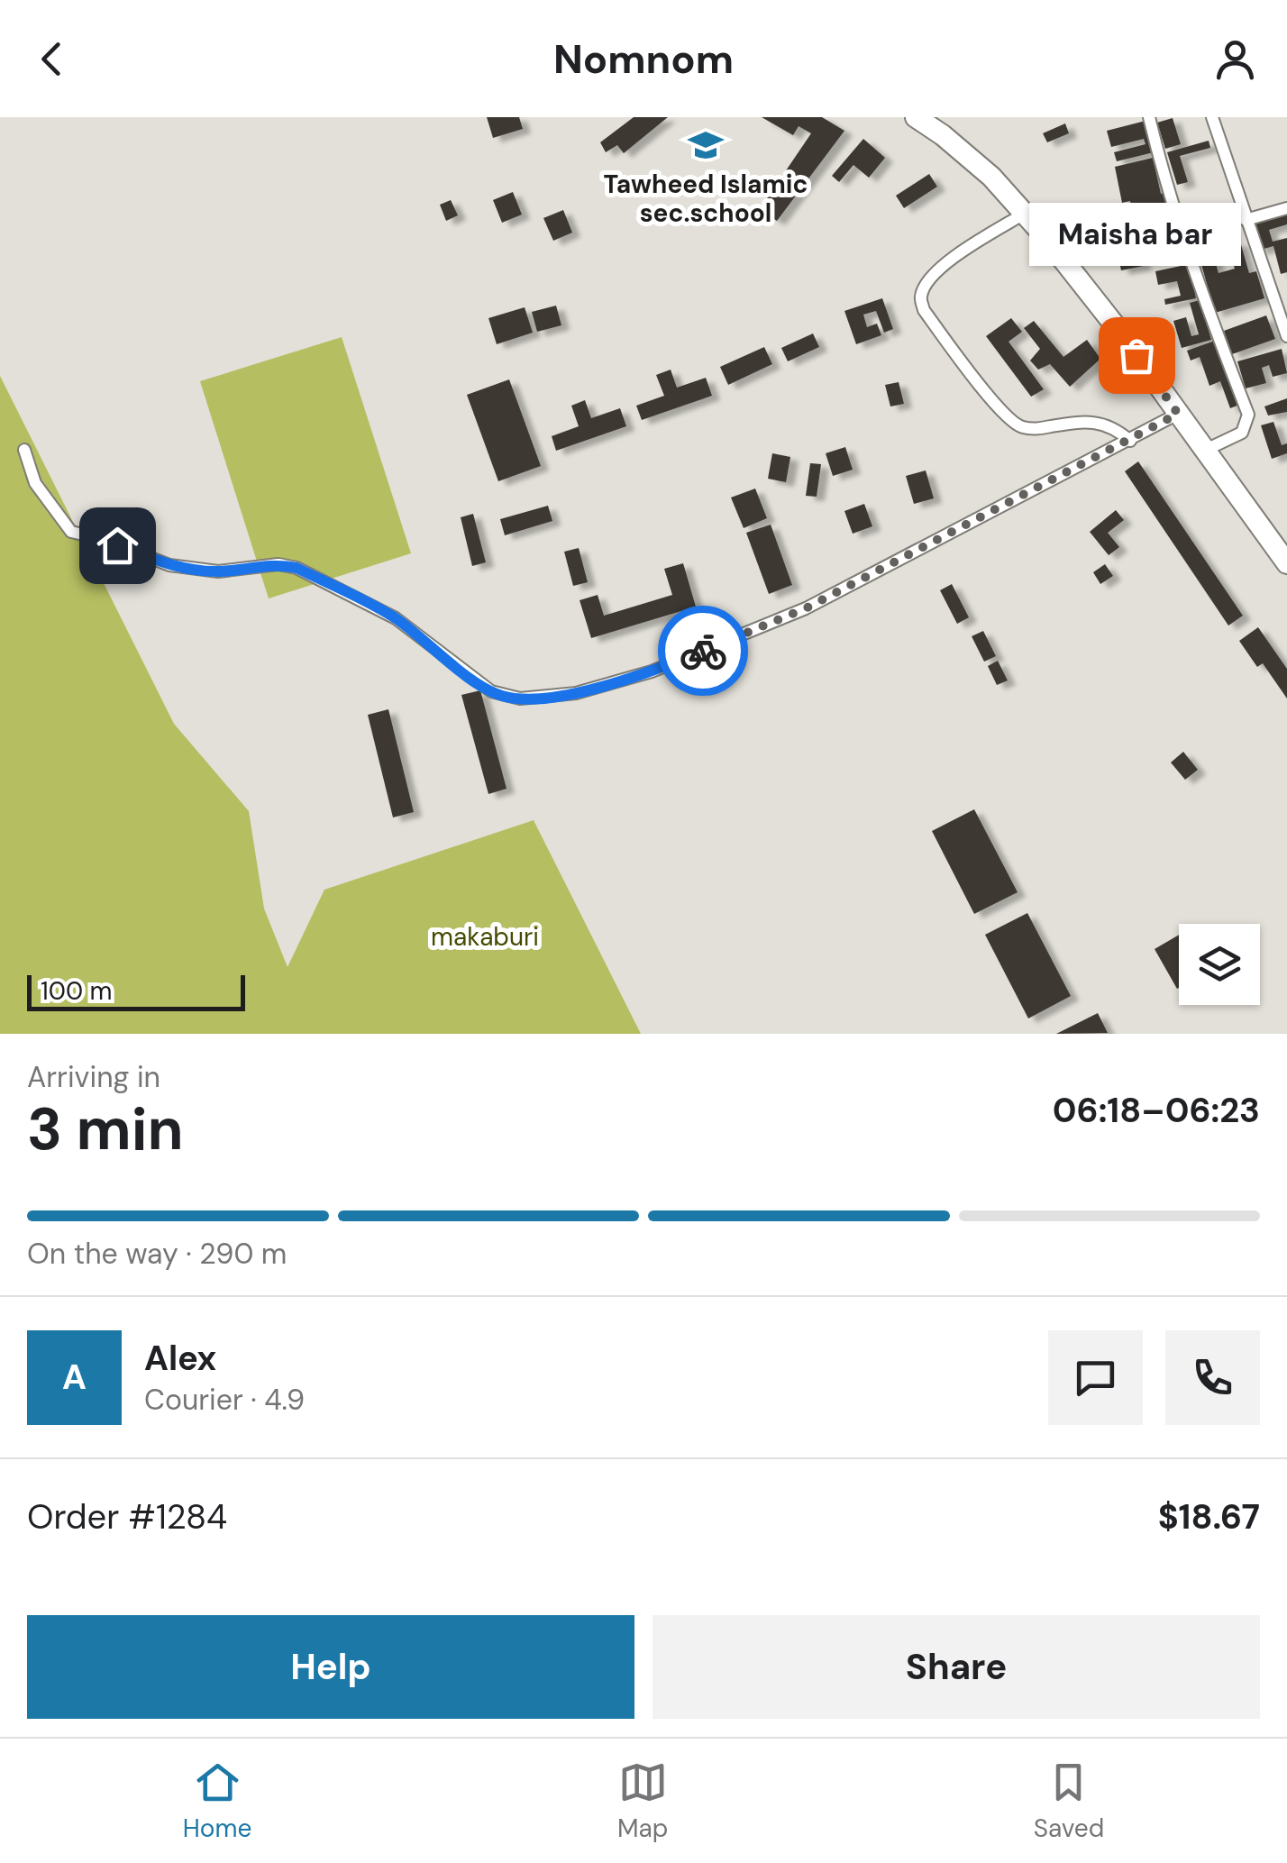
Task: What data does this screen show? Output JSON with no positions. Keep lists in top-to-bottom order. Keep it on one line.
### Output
{"parks":["makaburi"],"places":{"school or university":["Tawheed Islamic sec.school"],"other":["Maisha bar"]},"scale_bar":"100 m","page":{"header":"Nomnom","bubble":"Maisha bar","scale":"100 m","heading":["3 min","Arriving in","06:18–06:23"],"panel":["Alex","Courier · 4.9","Order #1284","$18.67"],"bar":"On the way · 290 m","round":"A","buttons":["Help","Share"],"tabs":["Home","Map","Saved"]}}
